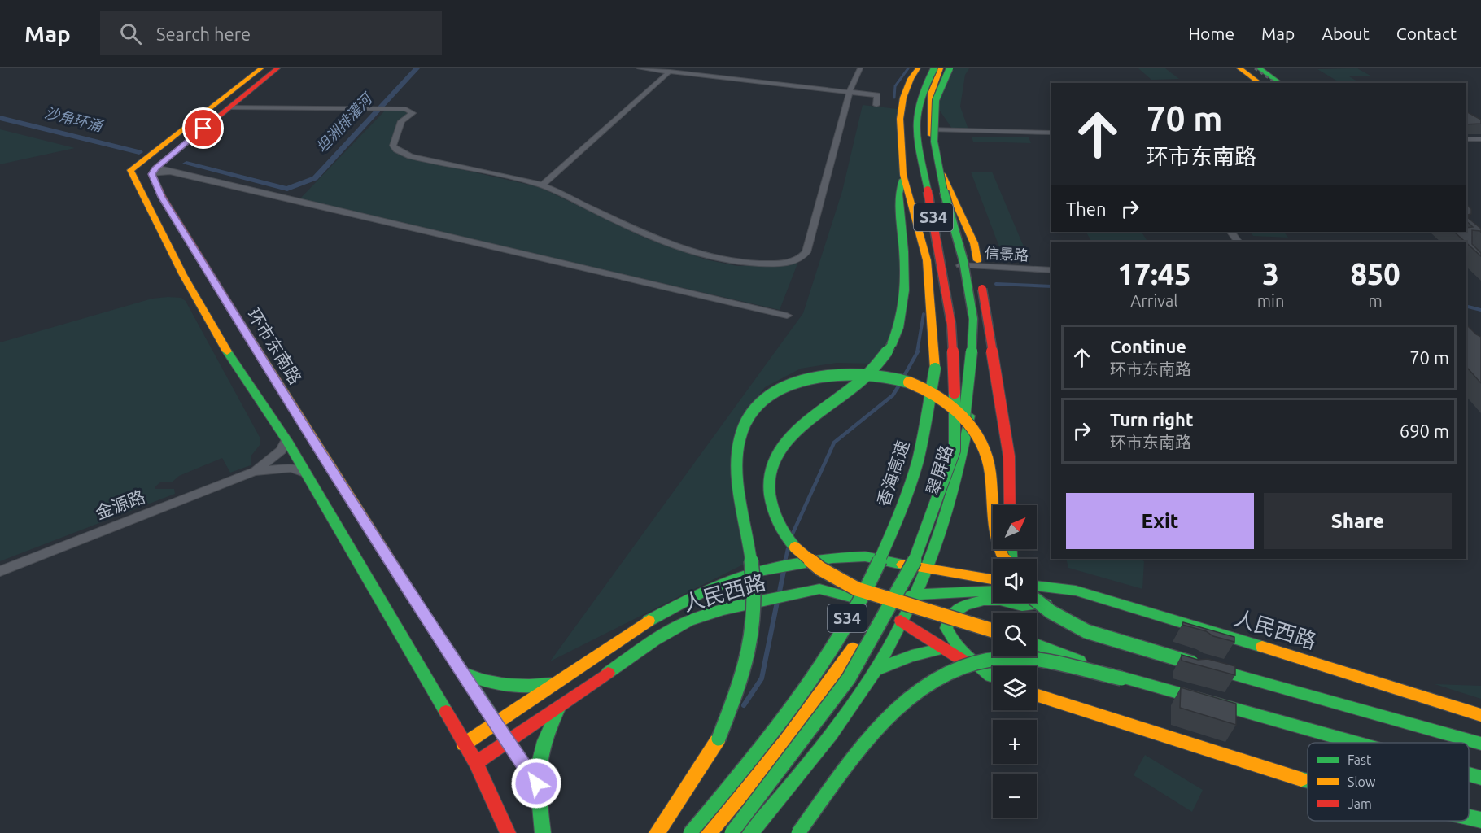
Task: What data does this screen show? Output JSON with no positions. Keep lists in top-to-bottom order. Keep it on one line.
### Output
{"streets":{"main road":["S34","环市东南路","翠屏路","香海高速","人民西路"],"street":["信景路","金源路"]},"crossings":[["信景路","翠屏路"],["环市东南路","人民西路"],["翠屏路","人民西路"]],"water":["沙角环涌","坦洲排灌河"],"legend":["Fast","Slow","Jam"],"north":"top right","page":{"header":"Map","search":"Search here","nav":["Home","Map","About","Contact"],"turn":["70 m","环市东南路"],"then":"Then","eta":["17:45","Arrival","3","min","850","m"],"list":[{"name":"Continue","note":"环市东南路","value":"70 m"},{"name":"Turn right","note":"环市东南路","value":"690 m"}],"buttons":["Exit","Share"],"map_buttons":["+","−"]}}
